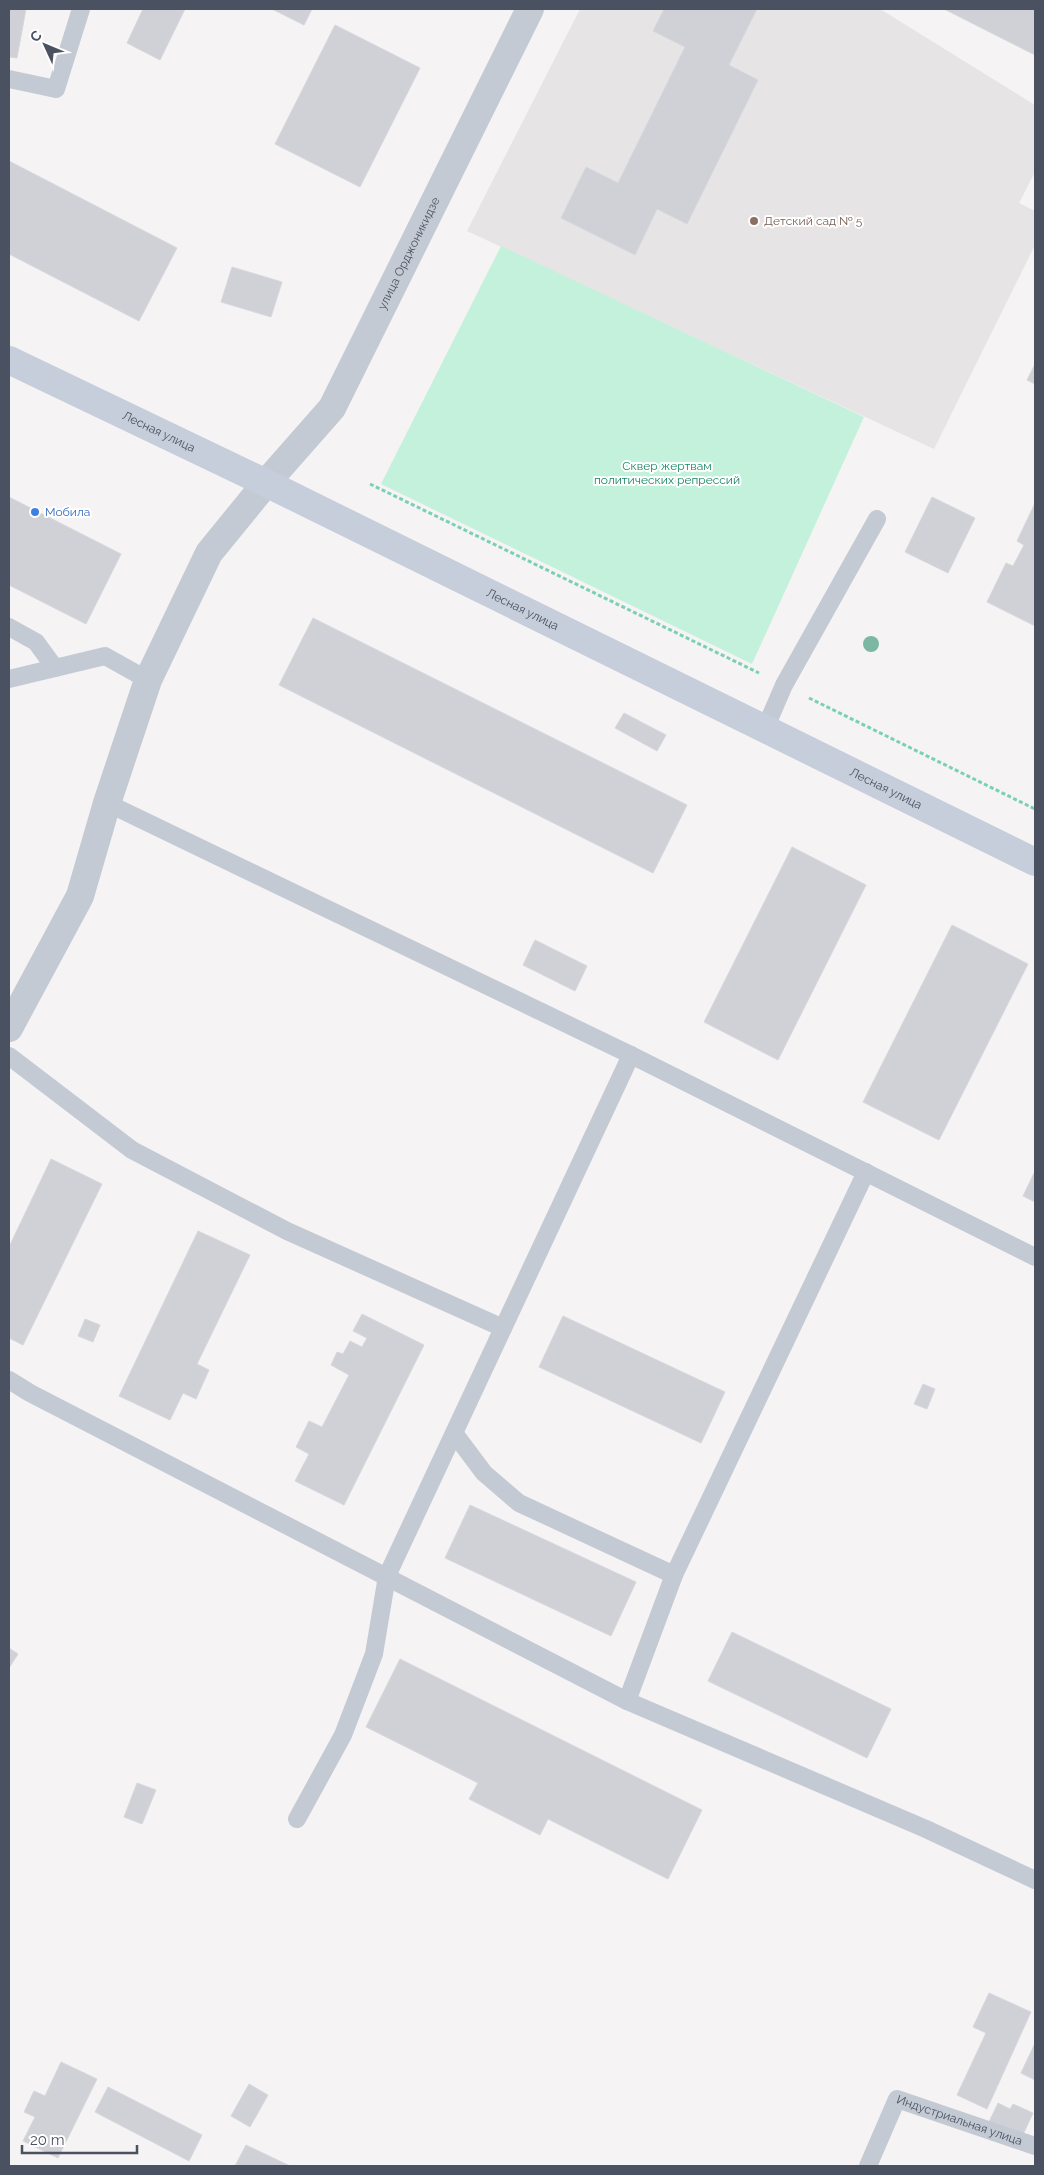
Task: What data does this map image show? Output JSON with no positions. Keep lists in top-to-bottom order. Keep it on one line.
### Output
{"streets":{"main road":["Лесная улица"],"street":["улица Орджоникидзе"],"lane":["Индустриальная улица"]},"crossings":[["улица Орджоникидзе","Лесная улица"]],"parks":["Cквер жертвам политических репрессий"],"places":["Детский сад № 5","Мобила"],"scale_bar":"20 m","north":"top left"}
